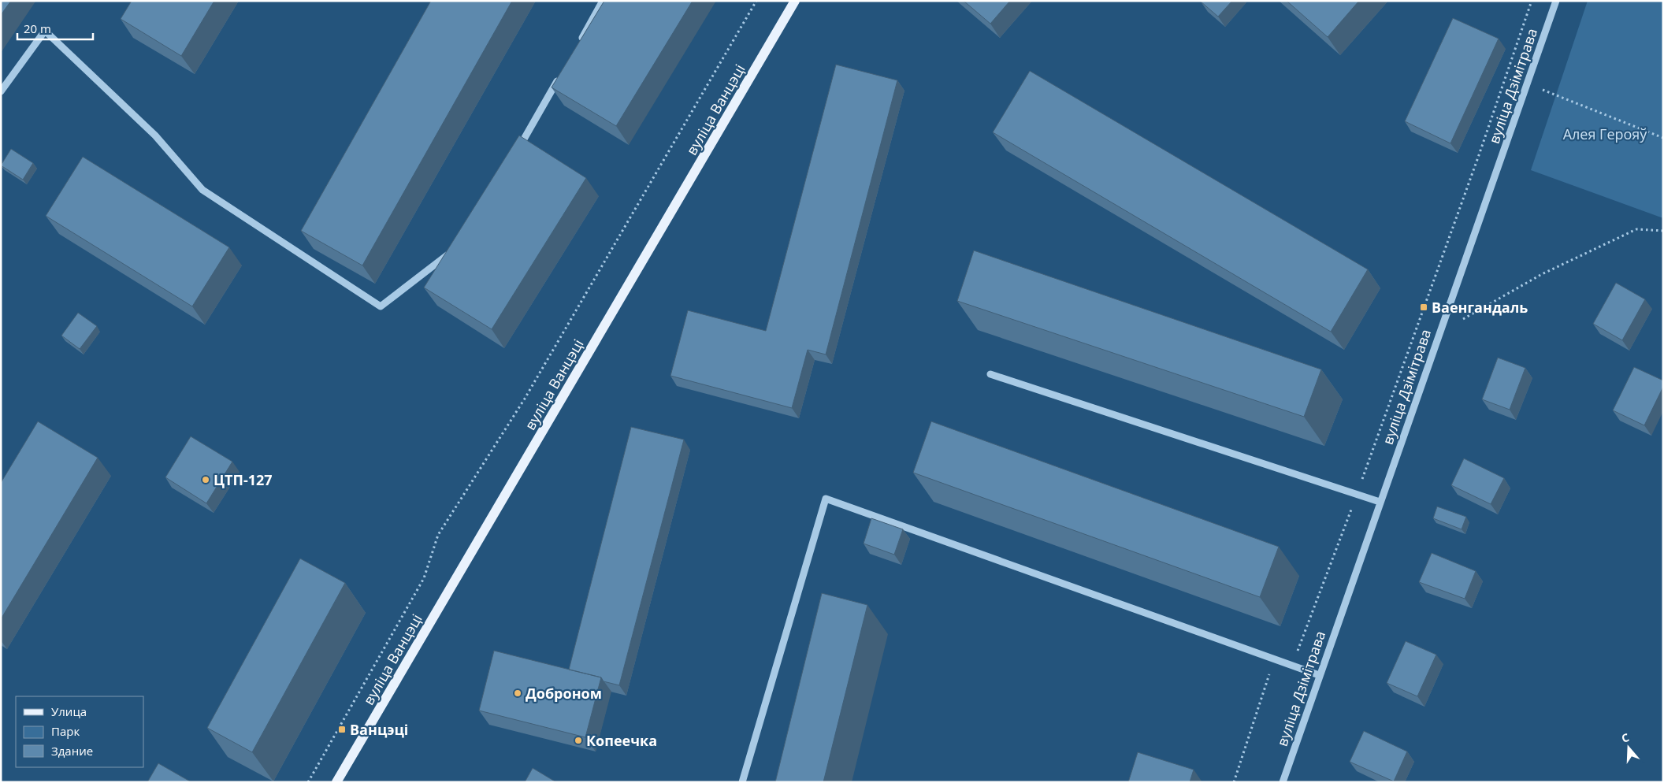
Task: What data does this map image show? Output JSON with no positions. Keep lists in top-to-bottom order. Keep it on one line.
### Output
{"streets":{"main road":["вуліца Ванцэці"],"street":["вуліца Дзімітрава"]},"parks":["Алея Герояў"],"places":{"transit":["Ваенгандаль","Ванцэці"],"other":["ЦТП-127","Доброном","Копеечка"]},"legend":["Улица","Парк","Здание"],"scale_bar":"20 m","north":"top"}
